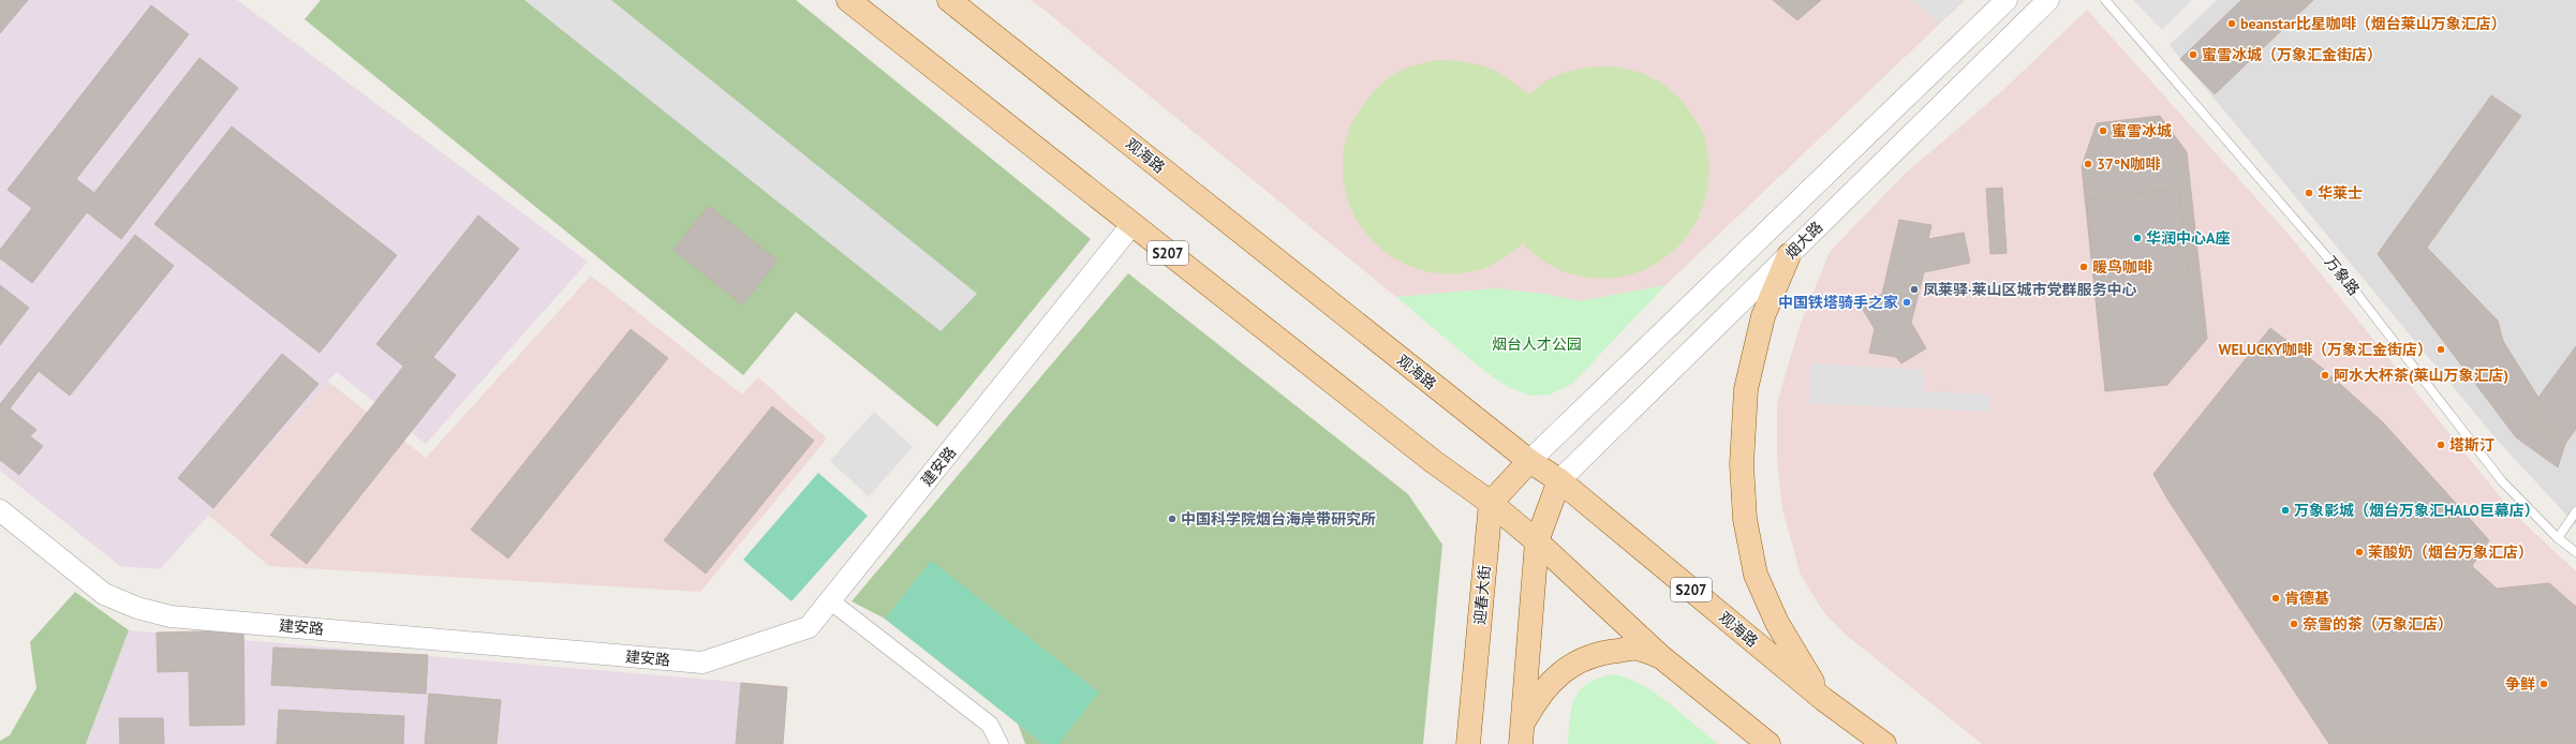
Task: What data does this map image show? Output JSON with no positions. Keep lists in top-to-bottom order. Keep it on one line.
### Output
{"streets":{"main road":["观海路","S207","迎春大街"],"street":["烟大路","建安路"],"lane":["万象路"]},"crossings":[["观海路","烟大路"],["S207","建安路"],["S207","迎春大街"]],"parks":["烟台人才公园"],"places":["beanstar比星咖啡（烟台莱山万象汇店）","蜜雪冰城（万象汇金街店）","蜜雪冰城","37°N咖啡","华莱士","华润中心A座","暖鸟咖啡","凤莱驿·莱山区城市党群服务中心","中国铁塔骑手之家","WELUCKY咖啡（万象汇金街店）","阿水大杯茶(莱山万象汇店)","塔斯汀","万象影城（烟台万象汇HALO巨幕店）","中国科学院烟台海岸带研究所","茉酸奶（烟台万象汇店）","肯德基","奈雪的茶（万象汇店）","争鲜"]}
